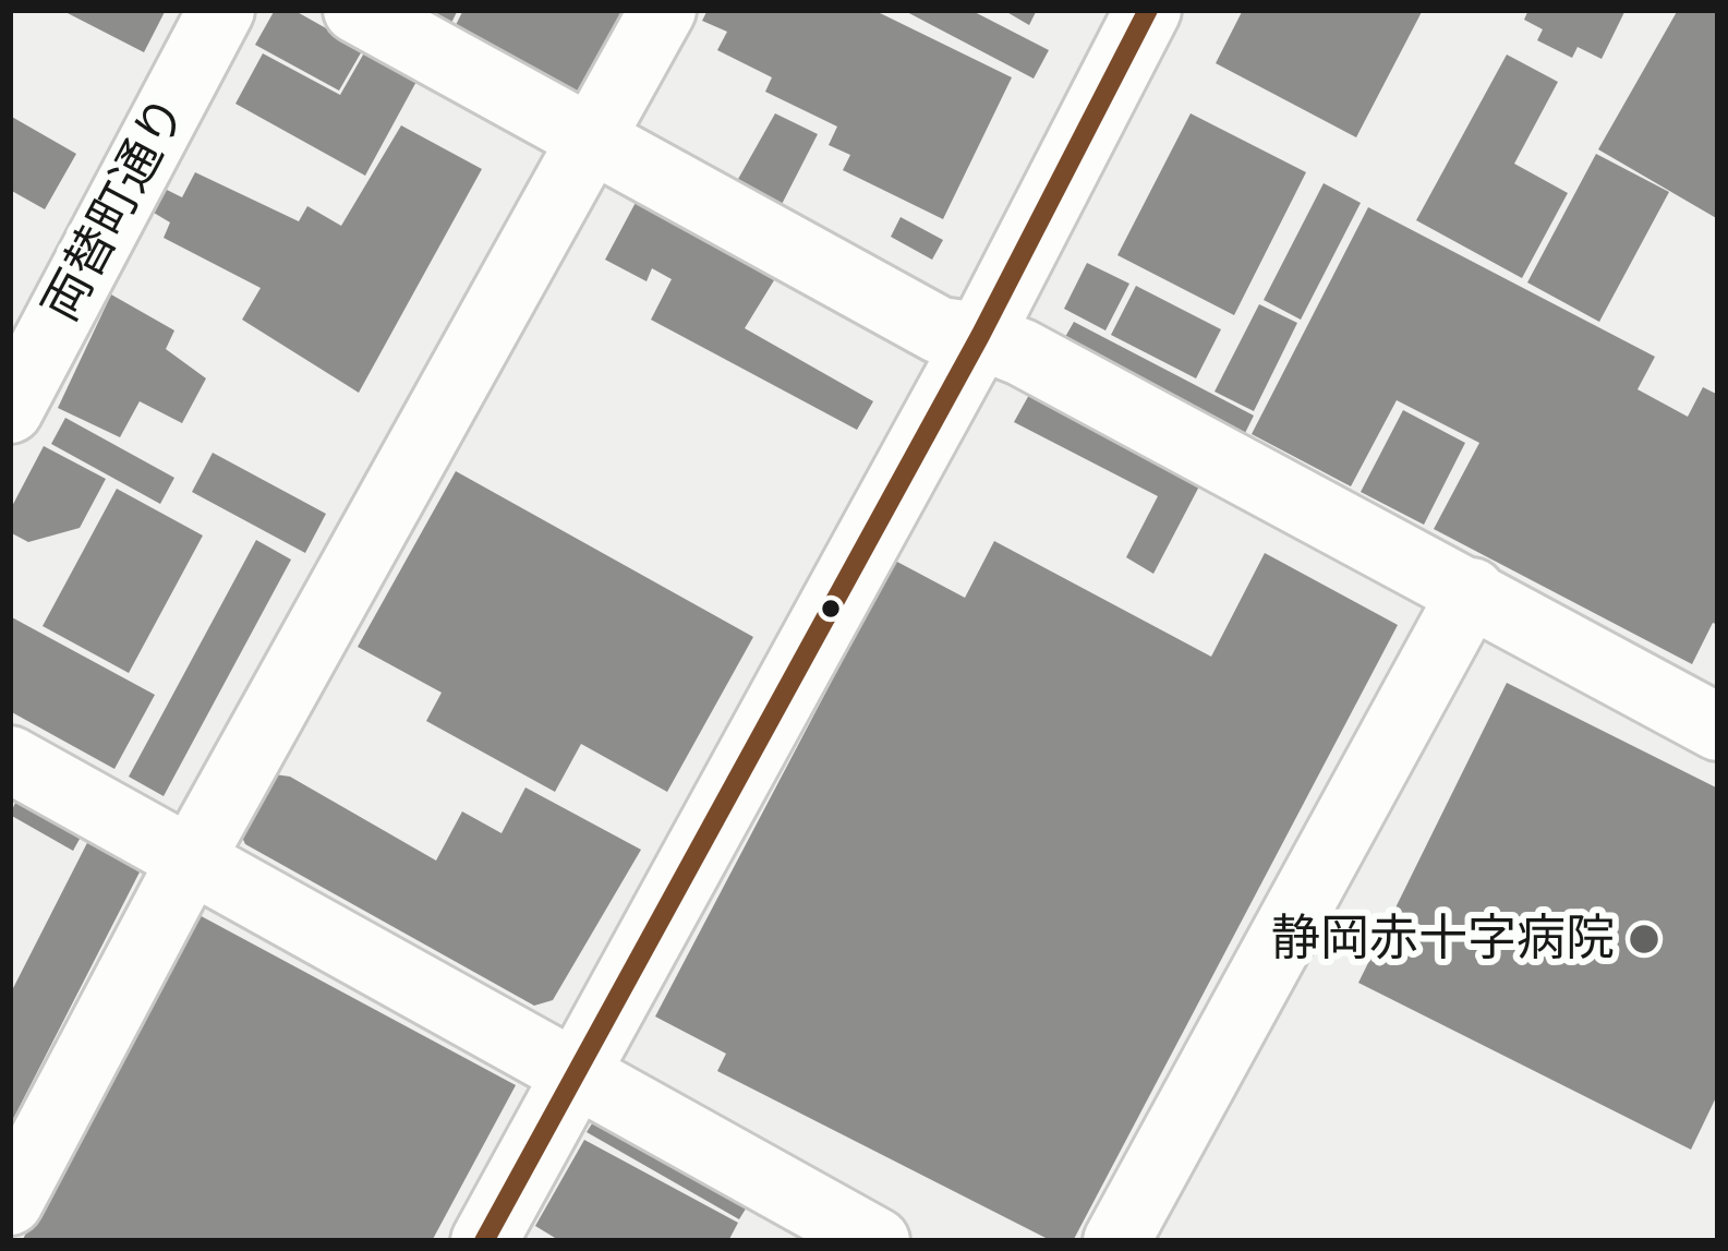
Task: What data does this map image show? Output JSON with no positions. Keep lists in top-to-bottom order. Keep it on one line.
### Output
{"streets":{"street":["両替町通り"]},"places":["静岡赤十字病院"]}
